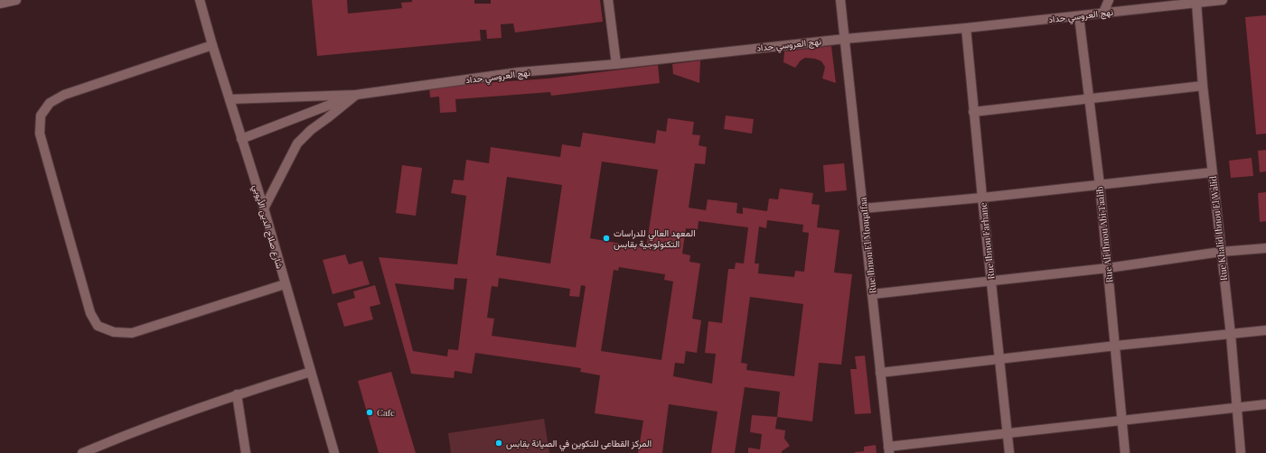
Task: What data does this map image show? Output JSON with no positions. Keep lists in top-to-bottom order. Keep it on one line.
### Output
{"streets":{"street":["نهج العروسي حداد","شارع صلاح الدين الأيوبي","Rue Khalid Ibnou El Walid","Rue Ali Ibnou Abi Taalib","Rue Ibnou Farhane","Rue Ibnou El Mouqaffaa"]},"crossings":[["نهج العروسي حداد","Rue Khalid Ibnou El Walid"],["نهج العروسي حداد","Rue Ali Ibnou Abi Taalib"],["نهج العروسي حداد","Rue Ibnou Farhane"],["نهج العروسي حداد","Rue Ibnou El Mouqaffaa"]],"places":["المعهد العالي للدراسات التكنولوجية بقابس","Cafe","المركز القطاعى للتكوين في الصيانة بقابس"]}
